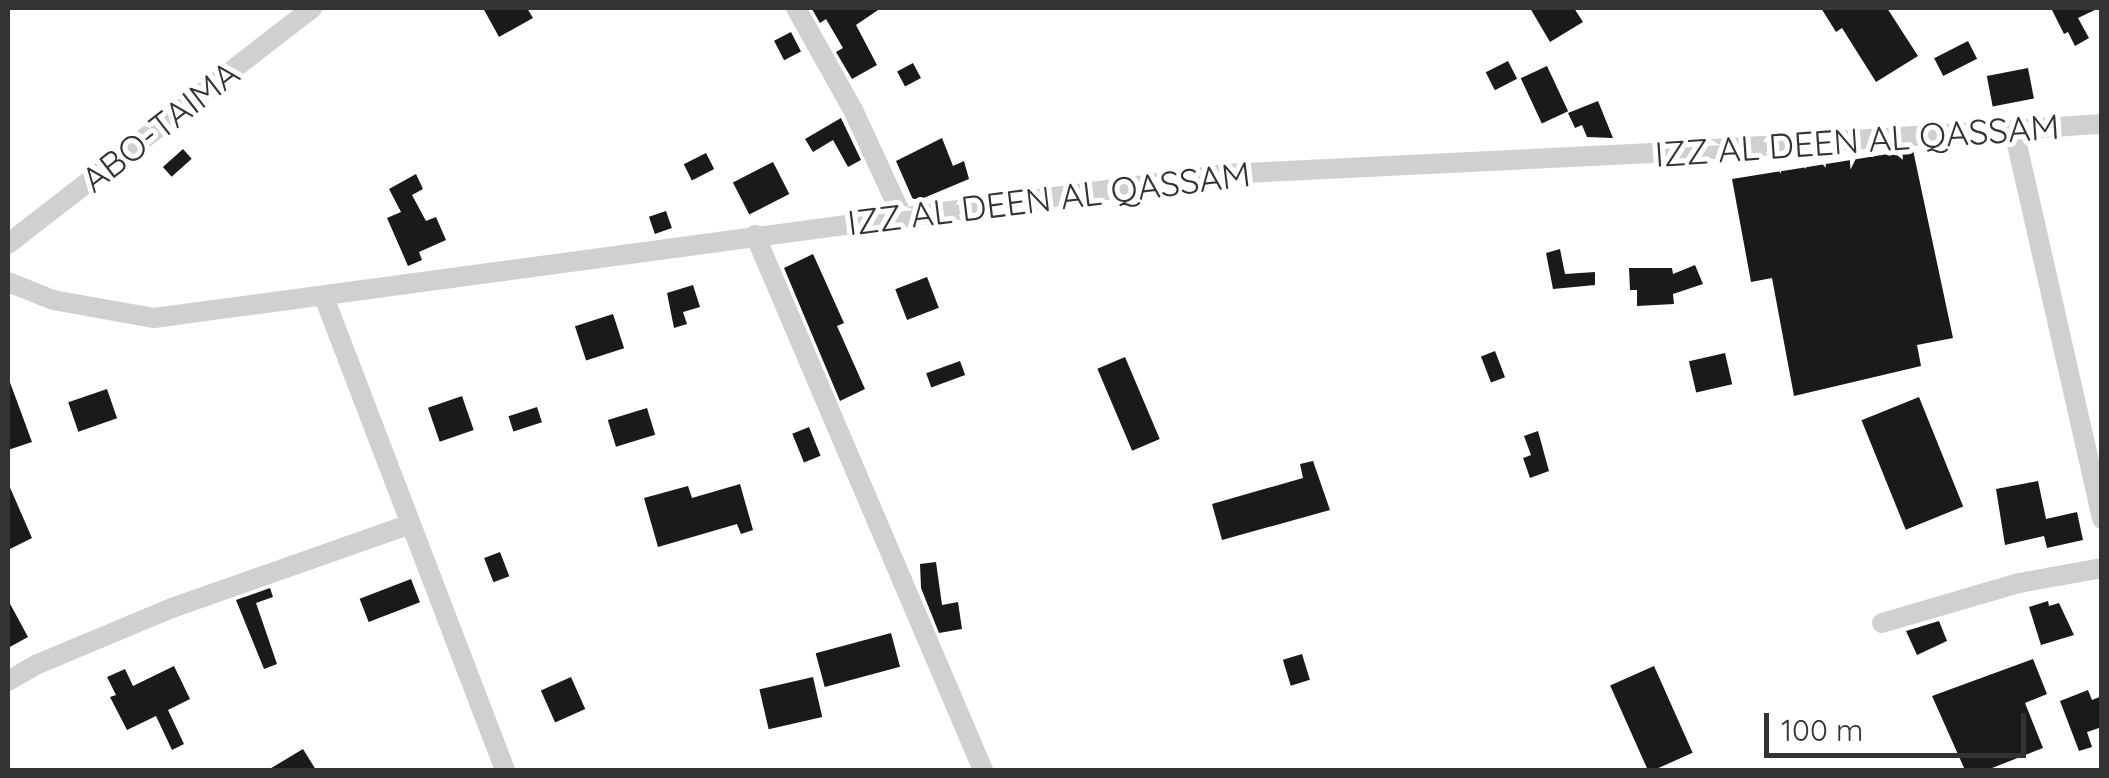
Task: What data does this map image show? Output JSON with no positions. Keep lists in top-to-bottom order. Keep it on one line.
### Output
{"streets":{"street":["ABO-TAIMA","IZZ AL DEEN AL QASSAM"]},"scale_bar":"100 m"}
